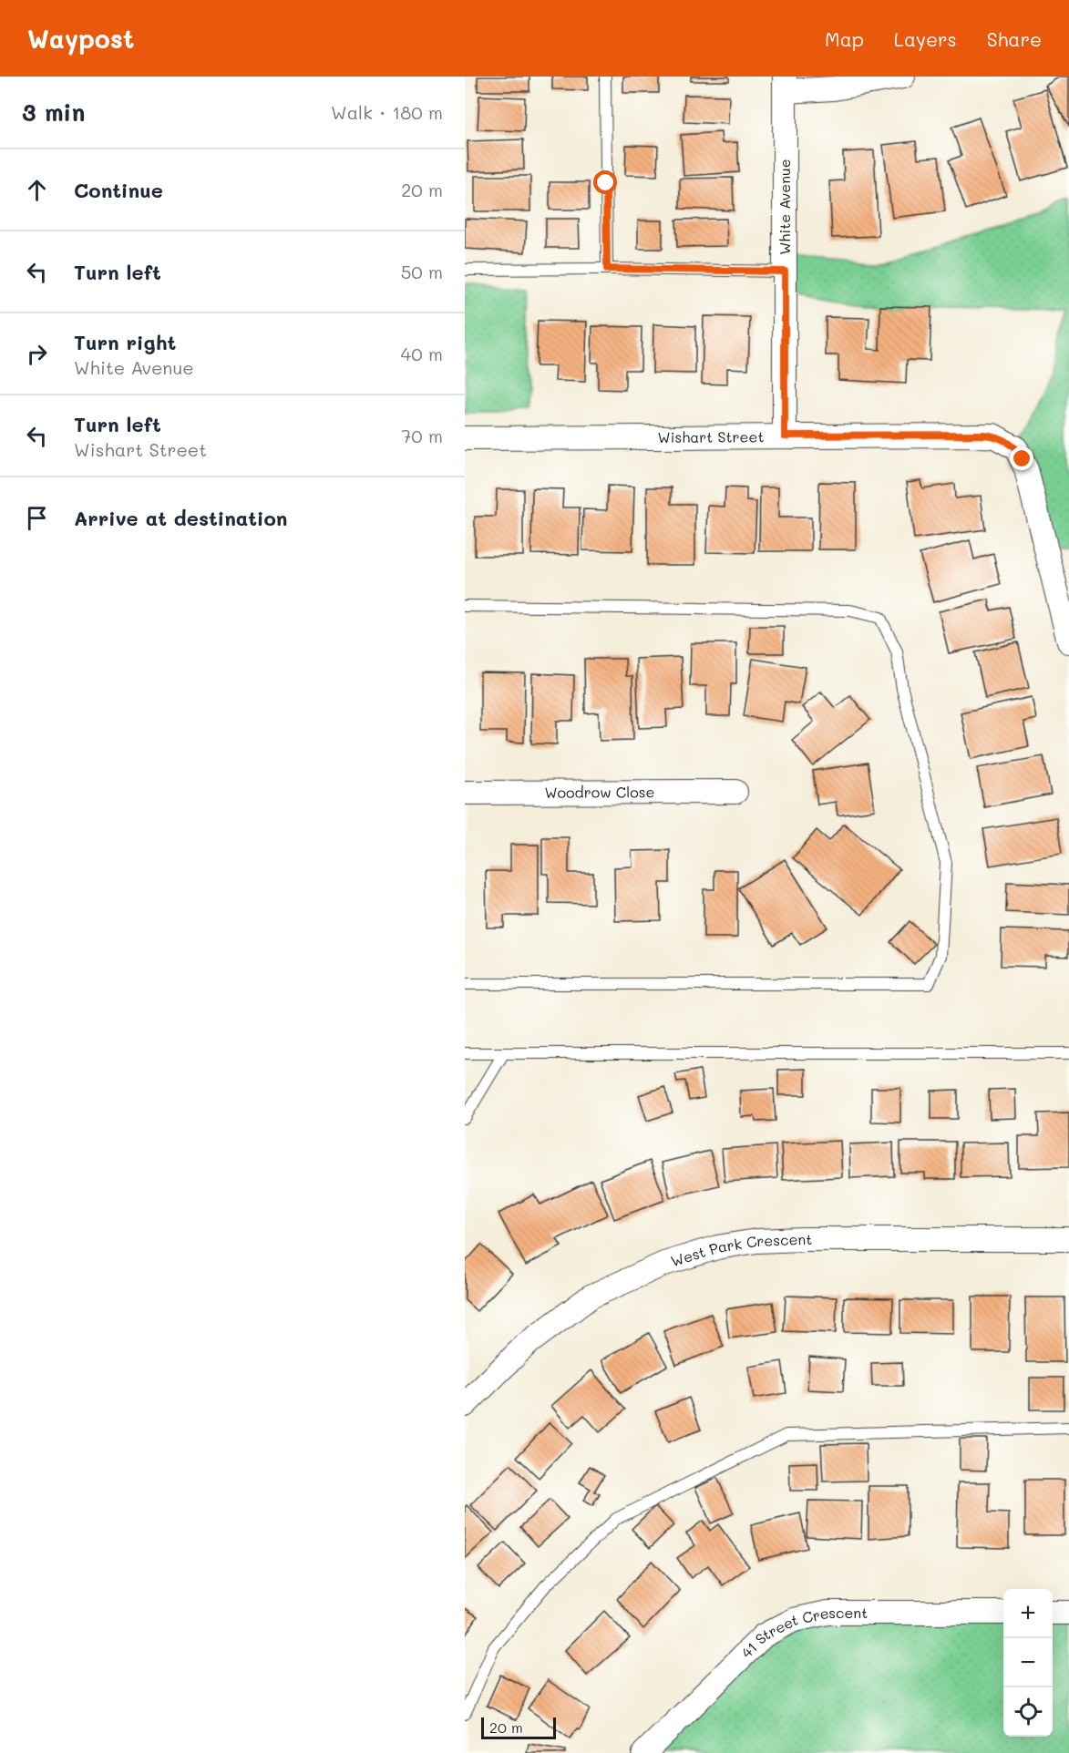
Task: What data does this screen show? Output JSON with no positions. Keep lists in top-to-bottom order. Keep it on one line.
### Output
{"streets":{"street":["White Avenue","Wishart Street","Woodrow Close","West Park Crescent","41 Street Crescent"]},"crossings":[["White Avenue","Wishart Street"]],"scale_bar":"20 m","page":{"header":"Waypost","nav":["Map","Layers","Share"],"heading":["3 min","Walk · 180 m"],"list":[["Continue","20 m"],["Turn left","50 m"],["Turn right","White Avenue","40 m"],["Turn left","Wishart Street","70 m"],"Arrive at destination"],"map_buttons":["+","−"],"scale":"20 m"}}
